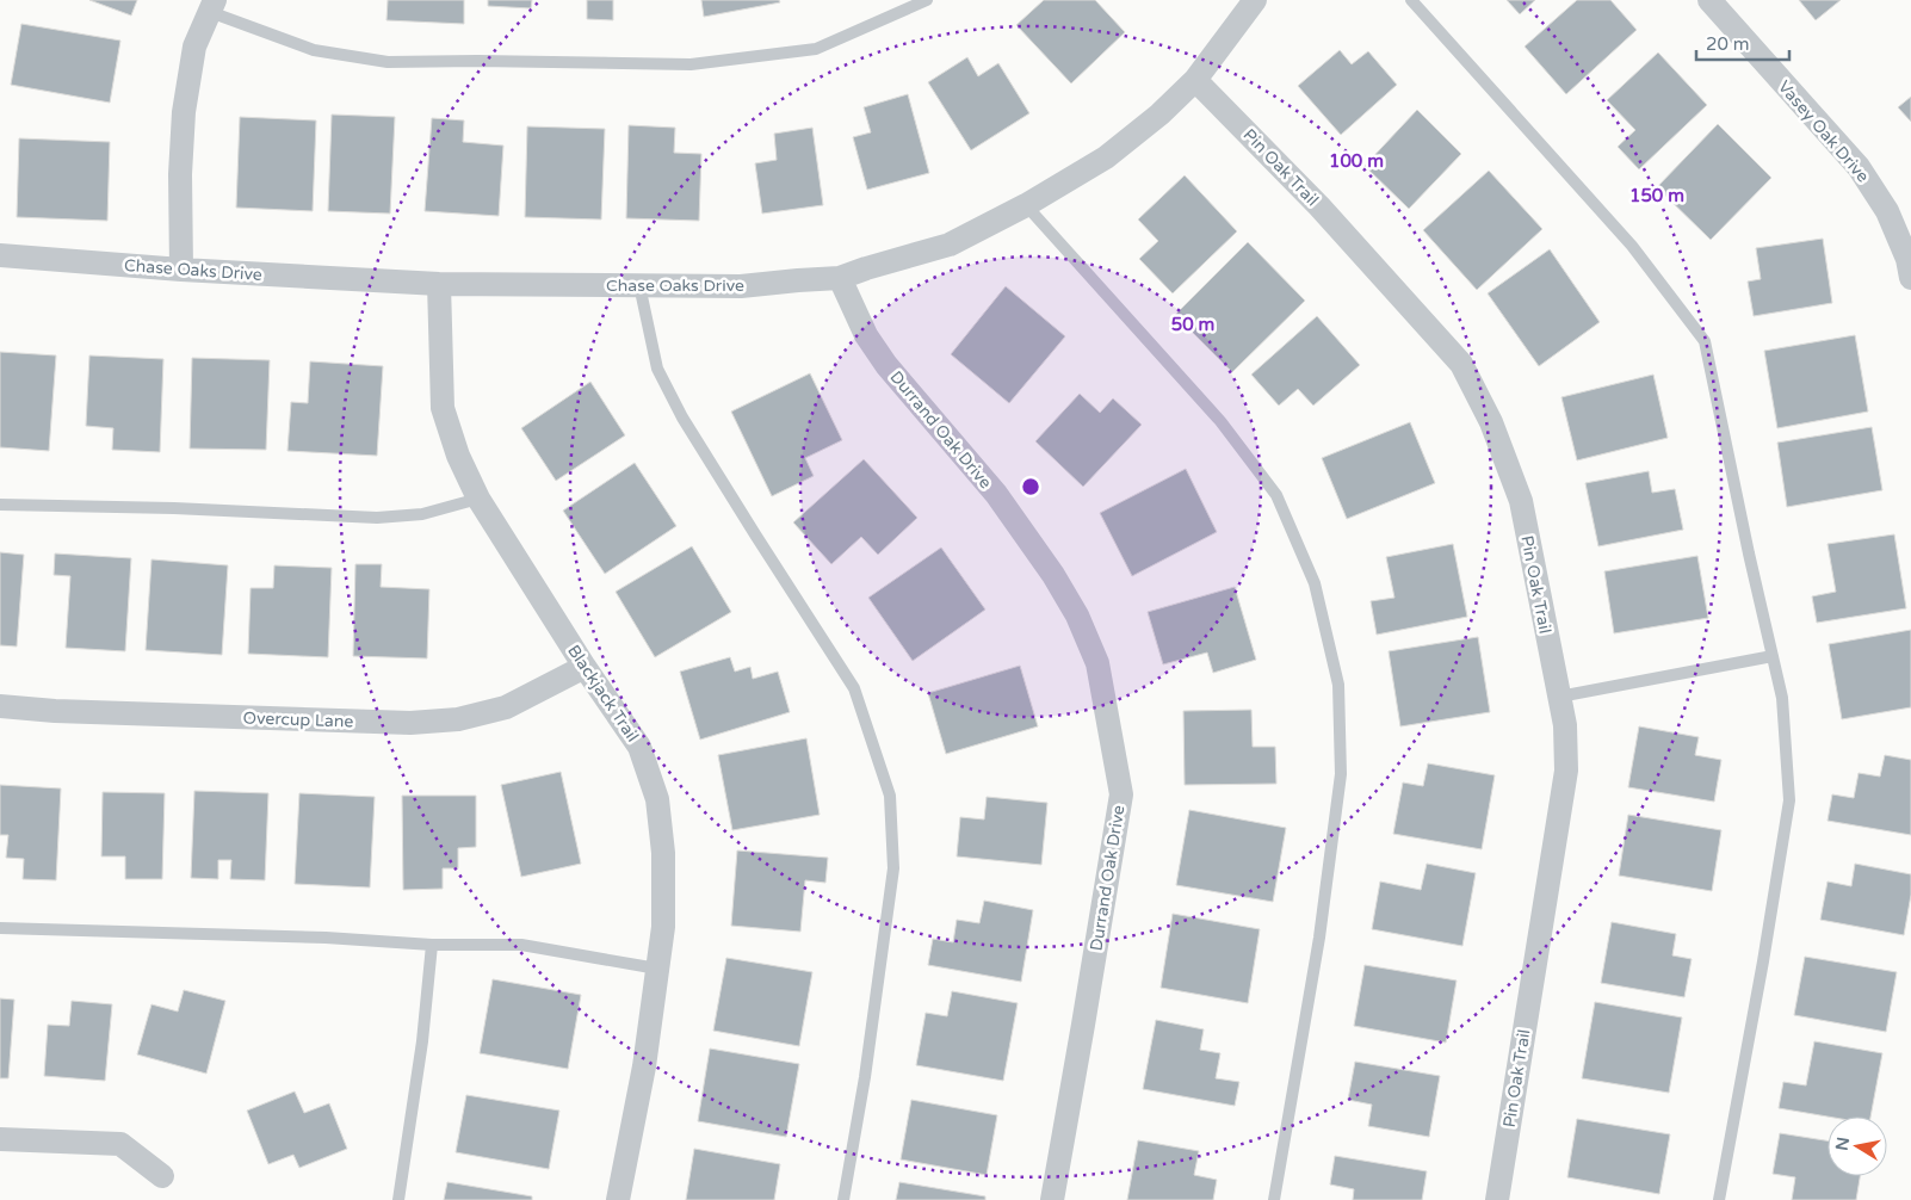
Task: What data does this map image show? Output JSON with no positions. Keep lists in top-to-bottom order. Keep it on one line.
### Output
{"streets":{"street":["Vasey Oak Drive","Pin Oak Trail","Chase Oaks Drive","Durrand Oak Drive","Blackjack Trail","Overcup Lane"]},"crossings":[["Pin Oak Trail","Chase Oaks Drive"],["Chase Oaks Drive","Durrand Oak Drive"],["Chase Oaks Drive","Blackjack Trail"],["Blackjack Trail","Overcup Lane"]],"scale_bar":"20 m","north":"left","rings":["100 m","150 m","50 m"]}
